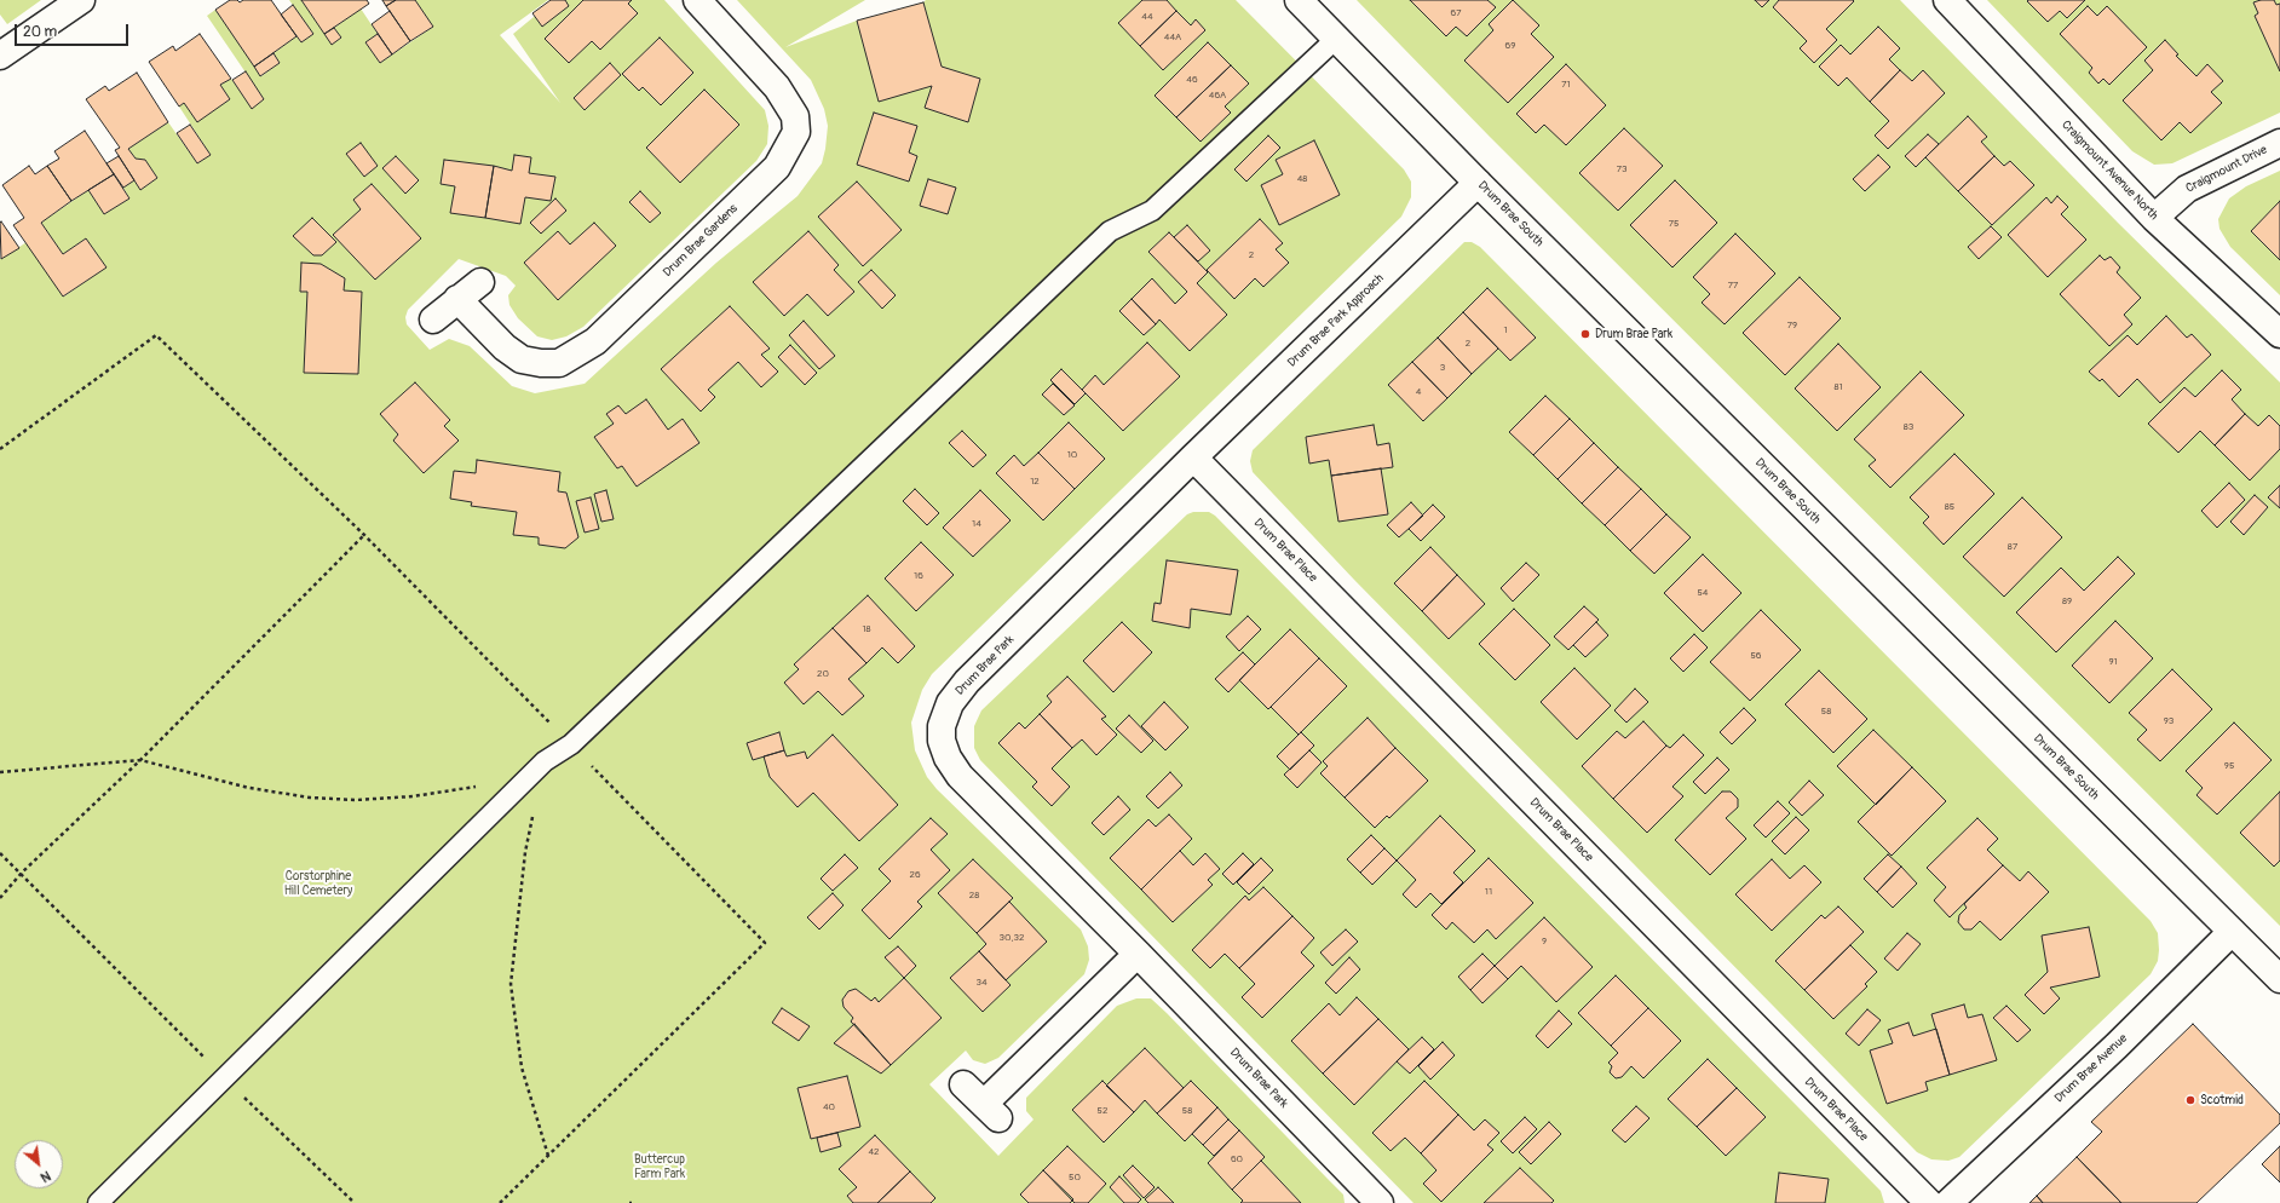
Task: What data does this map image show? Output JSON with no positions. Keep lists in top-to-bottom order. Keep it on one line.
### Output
{"streets":{"street":["Craigmount Drive","Craigmount Avenue North","Drum Brae South","Drum Brae Gardens","Drum Brae Park Approach","Drum Brae Place","Drum Brae Park","Drum Brae Avenue"]},"crossings":[["Craigmount Drive","Craigmount Avenue North"],["Drum Brae South","Drum Brae Park Approach"],["Drum Brae South","Drum Brae Avenue"],["Drum Brae Park Approach","Drum Brae Place"],["Drum Brae Park Approach","Drum Brae Park"],["Drum Brae Place","Drum Brae Park"]],"parks":["Corstorphine Hill Cemetery","Buttercup Farm Park"],"places":["Drum Brae Park","Scotmid"],"house_numbers":["67","44","44A","69","46","71","46A","73","48","75","2","77","79","1","2","3","81","4","83","10","12","85","14","87","16","54","89","18","56","91","20","58","93","95","26","11","28","30,32","9","34","40","52","58","42","60","50"],"scale_bar":"20 m","north":"bottom right"}
